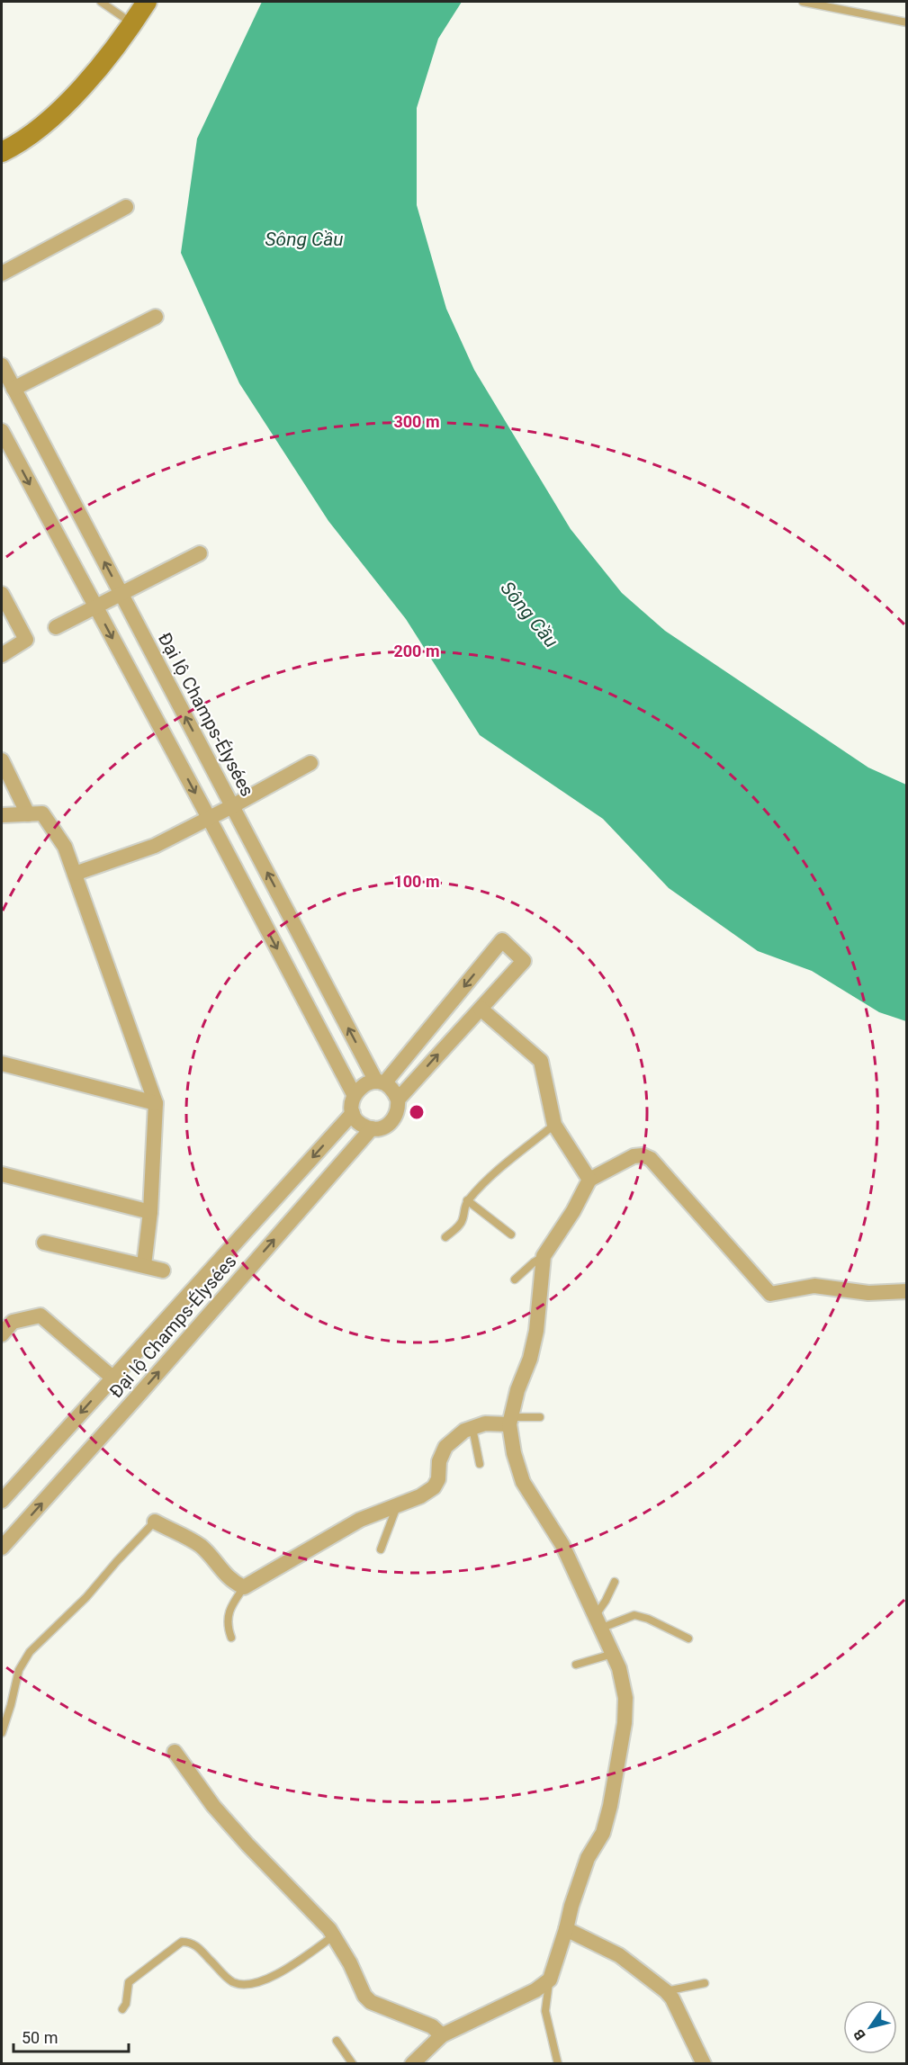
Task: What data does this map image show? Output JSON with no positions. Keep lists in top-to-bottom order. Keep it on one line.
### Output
{"streets":{"street":["Đại lộ Champs-Élysées"]},"water":["Sông Cầu"],"scale_bar":"50 m","north":"bottom left","rings":["300 m","200 m","100 m"]}
